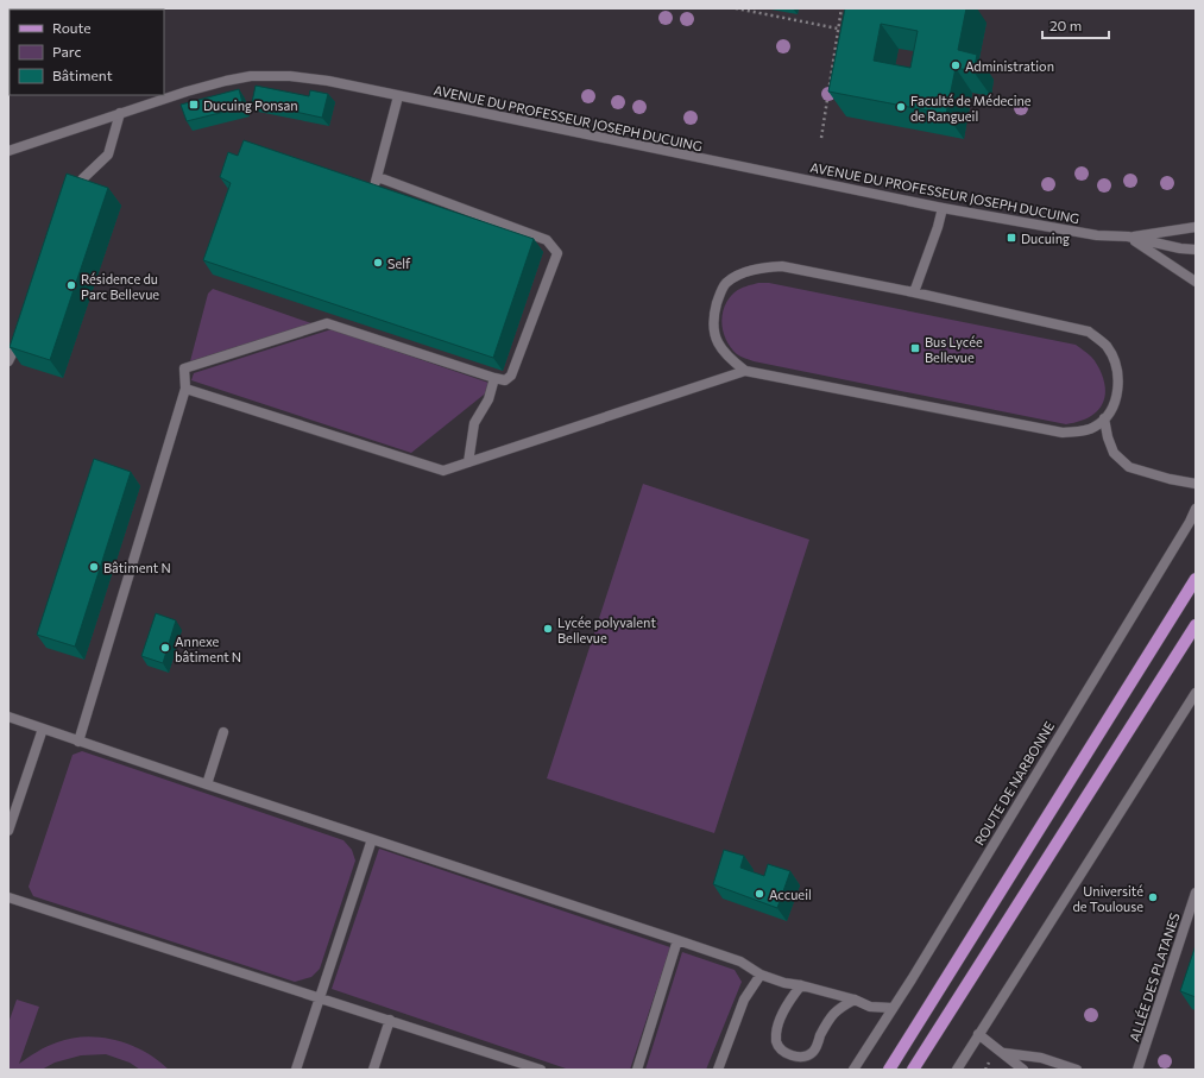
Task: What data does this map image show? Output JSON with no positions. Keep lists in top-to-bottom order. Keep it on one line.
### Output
{"streets":{"street":["AVENUE DU PROFESSEUR JOSEPH DUCUING","ROUTE DE NARBONNE","ALLÉE DES PLATANES"]},"places":{"other":["Administration","Faculté de Médecine de Rangueil","Self","Résidence du Parc Bellevue","Bâtiment N","Lycée polyvalent Bellevue","Annexe bâtiment N","Accueil","Université de Toulouse"],"transit":["Ducuing Ponsan","Ducuing","Bus Lycée Bellevue"]},"legend":["Route","Parc","Bâtiment"],"scale_bar":"20 m"}
